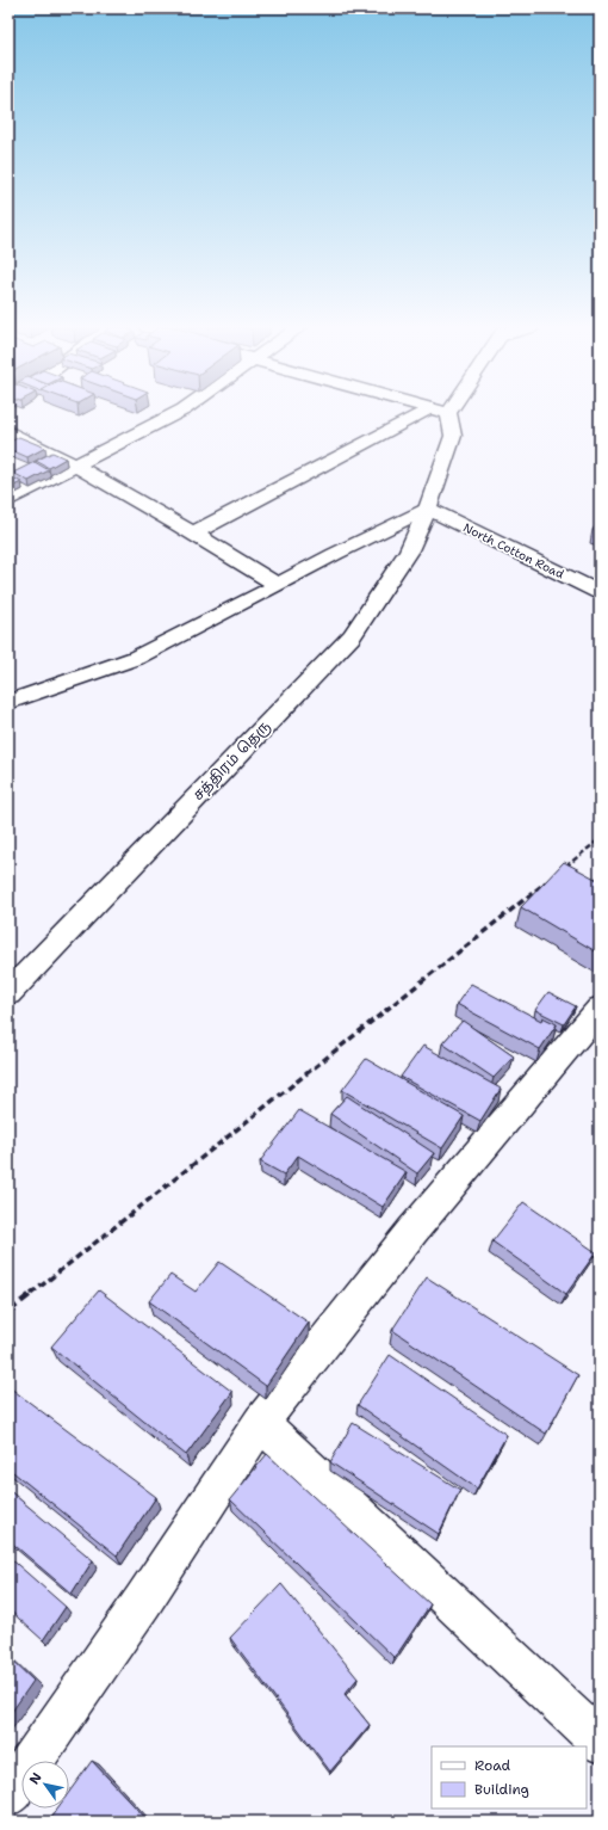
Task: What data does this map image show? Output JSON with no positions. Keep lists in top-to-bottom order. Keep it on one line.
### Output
{"streets":{"street":["North Cotton Road","சத்திரம் தெரு"]},"crossings":[["North Cotton Road","சத்திரம் தெரு"]],"legend":["Road","Building"],"north":"top left"}
